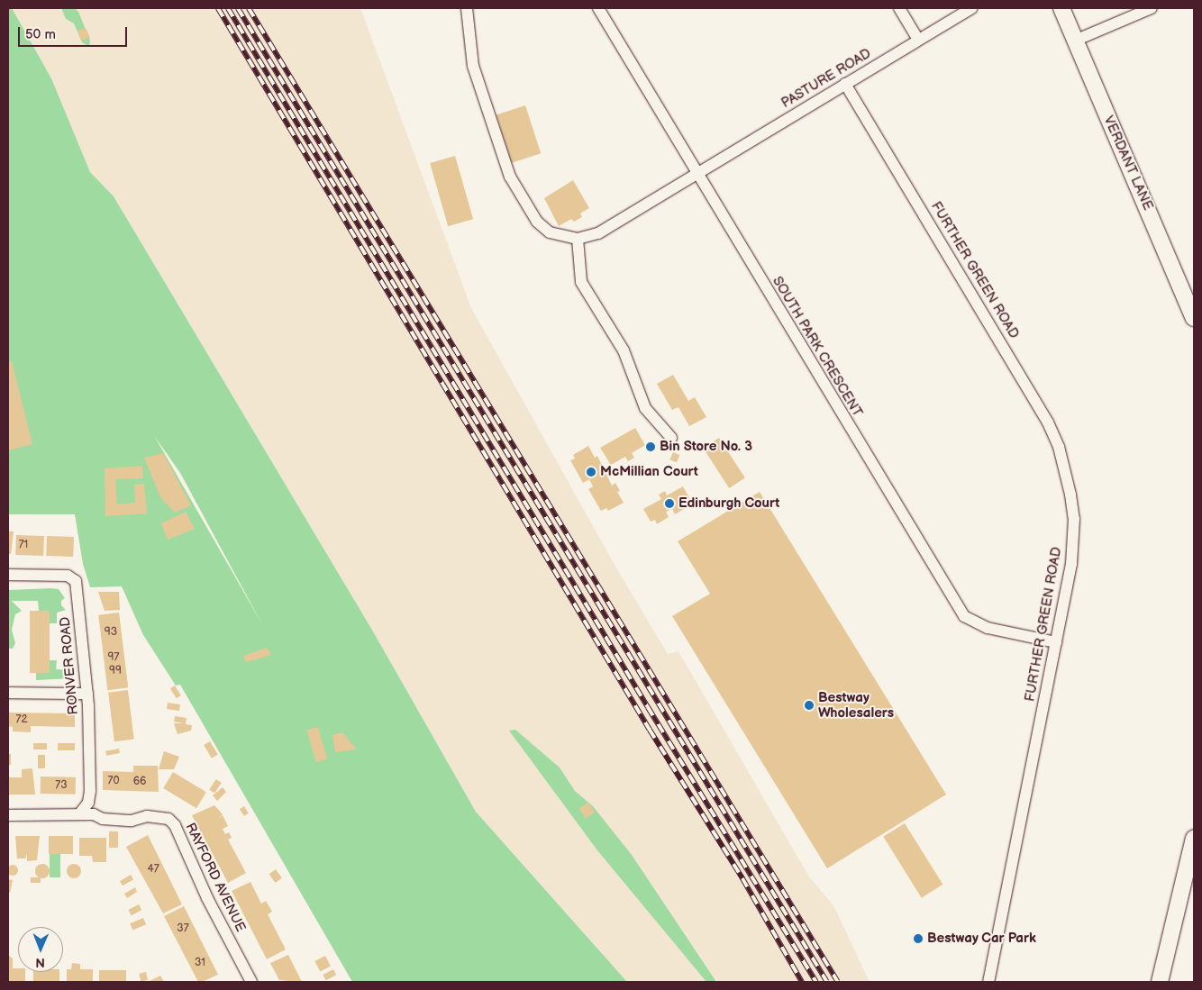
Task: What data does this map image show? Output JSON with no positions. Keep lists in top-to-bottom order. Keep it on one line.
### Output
{"streets":{"street":["PASTURE ROAD","VERDANT LANE","FURTHER GREEN ROAD","SOUTH PARK CRESCENT","RONVER ROAD","RAYFORD AVENUE"]},"crossings":[["PASTURE ROAD","FURTHER GREEN ROAD"],["PASTURE ROAD","SOUTH PARK CRESCENT"],["FURTHER GREEN ROAD","SOUTH PARK CRESCENT"],["RONVER ROAD","RAYFORD AVENUE"]],"places":["Bin Store No. 3","McMillian Court","Edinburgh Court","Bestway Wholesalers","Bestway Car Park"],"house_numbers":["71","93","97","99","72","70","66","73","47","37","31"],"scale_bar":"50 m","north":"bottom"}
